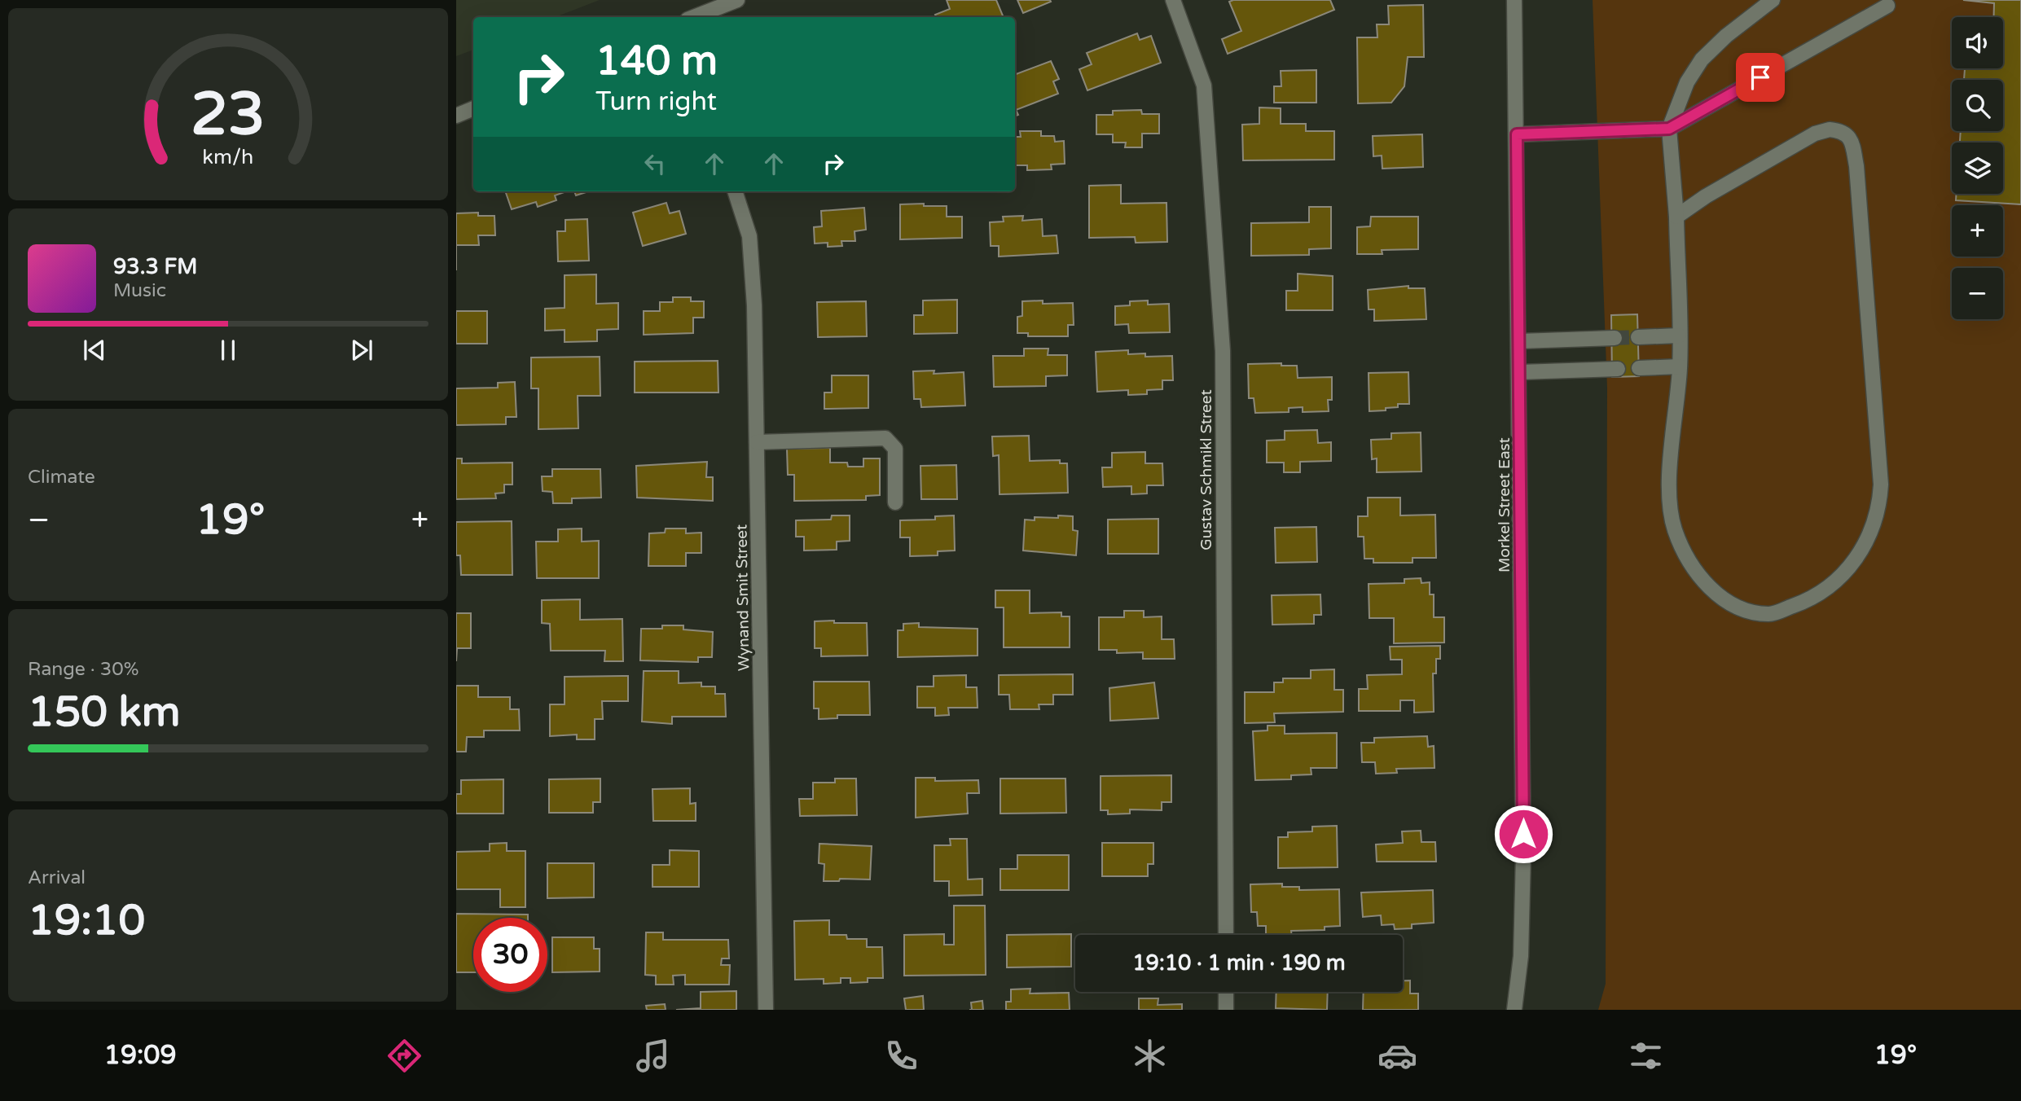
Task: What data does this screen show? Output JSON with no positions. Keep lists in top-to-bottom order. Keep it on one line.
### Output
{"streets":{"street":["Gustav Schmikl Street","Morkel Street East","Wynand Smit Street"]},"page":{"map_buttons":["+","−"],"turn":["140 m","Turn right"],"song":["93.3 FM","Music"],"tile":["Climate",["Range · 30%","150 km"],["Arrival","19:10"]],"heat":["−","19°","+"],"limit":"30","trip":"19:10 · 1 min · 190 m","tabs":["19:09","19°"],"gauge":["23","km/h"]}}
